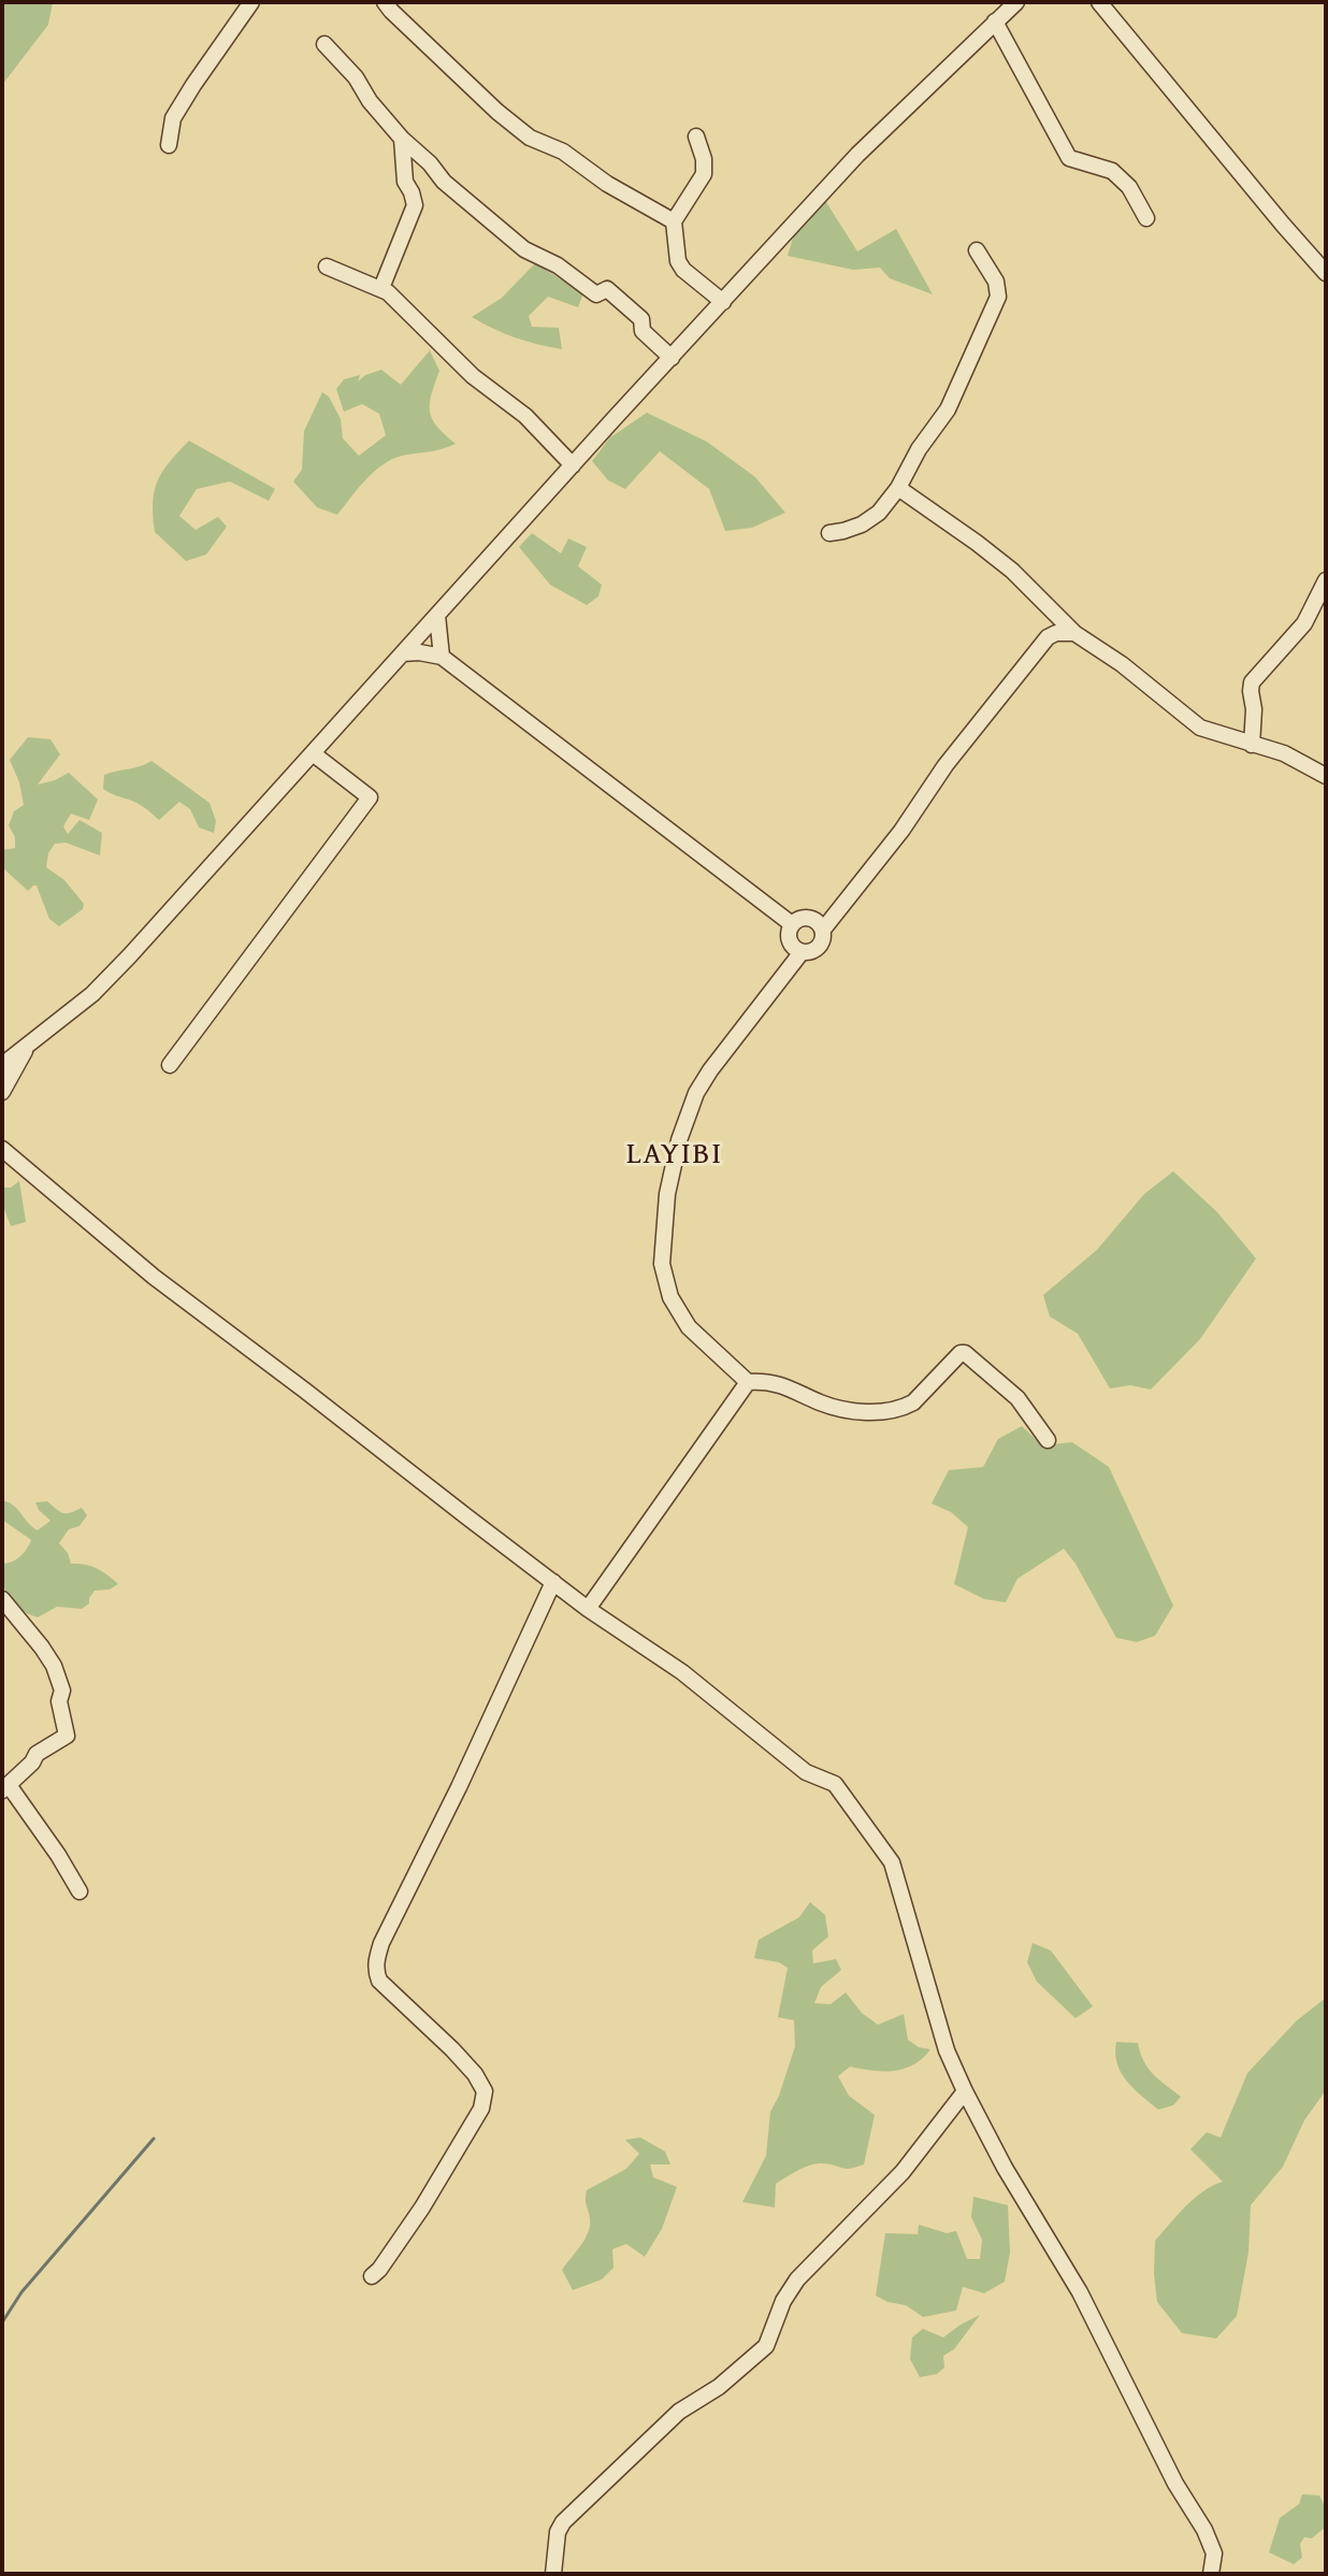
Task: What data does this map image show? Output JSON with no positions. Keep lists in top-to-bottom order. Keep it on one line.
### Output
{"districts":["LAYIBI"]}
